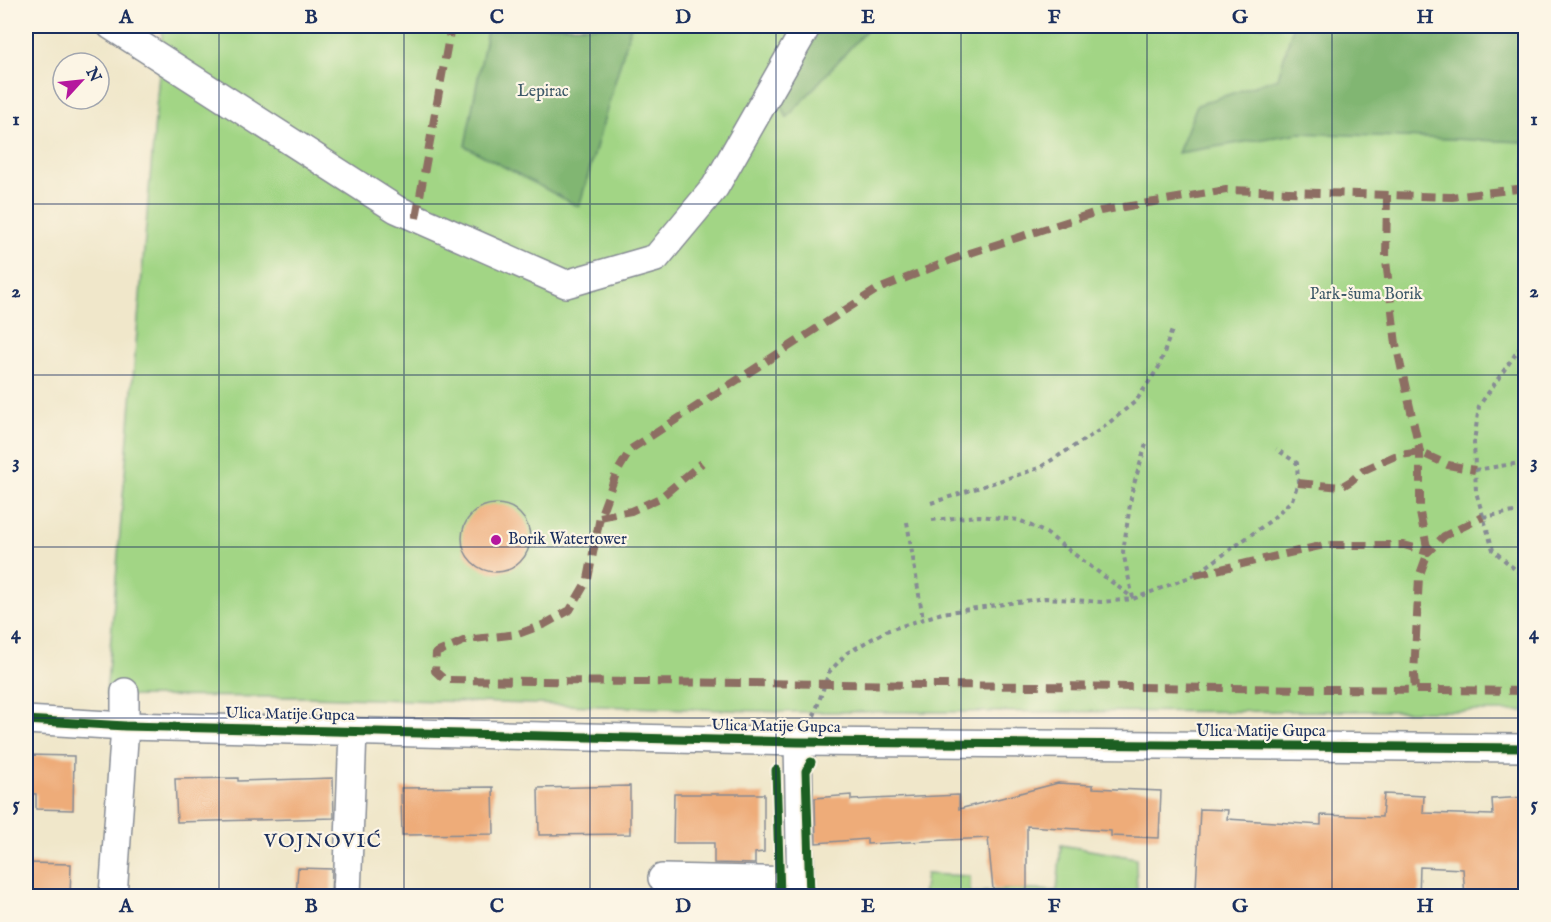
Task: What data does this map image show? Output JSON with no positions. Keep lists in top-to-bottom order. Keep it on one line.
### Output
{"streets":{"street":["Ulica Matije Gupca"]},"districts":["VOJNOVIĆ"],"parks":["Lepirac","Park-šuma Borik"],"places":["Borik Watertower"],"north":"top right","grid":{"columns":["A","B","C","D","E","F","G","H"],"rows":["1","2","3","4","5"]}}
